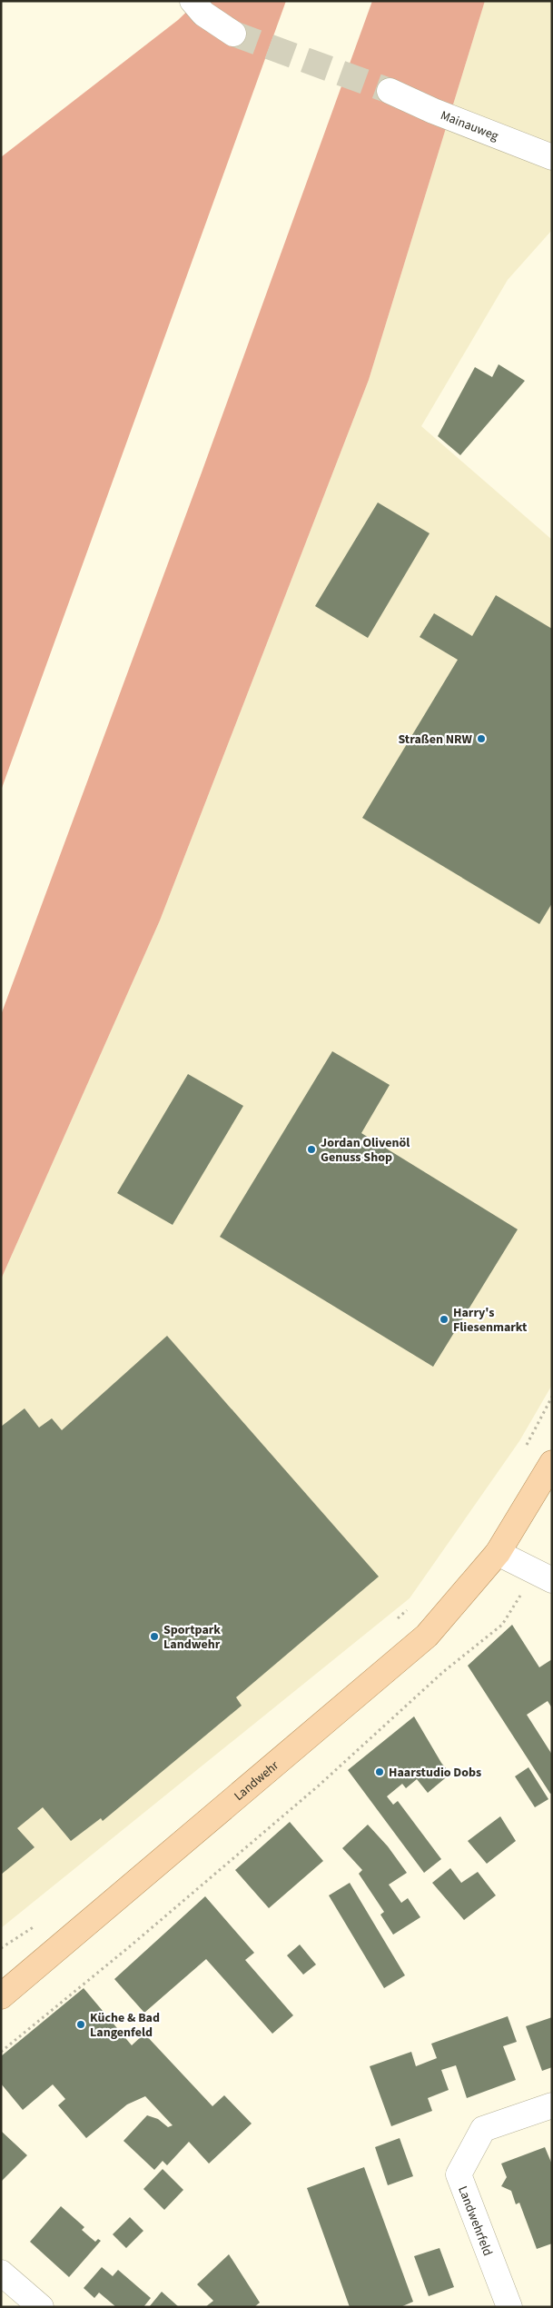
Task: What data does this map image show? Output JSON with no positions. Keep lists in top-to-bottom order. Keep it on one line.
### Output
{"streets":{"main road":["Landwehr"],"street":["Mainauweg","Landwehrfeld"]},"places":["Straßen NRW","Jordan Olivenöl Genuss Shop","Harry's Fliesenmarkt","Sportpark Landwehr","Haarstudio Dobs","Küche & Bad Langenfeld"]}
